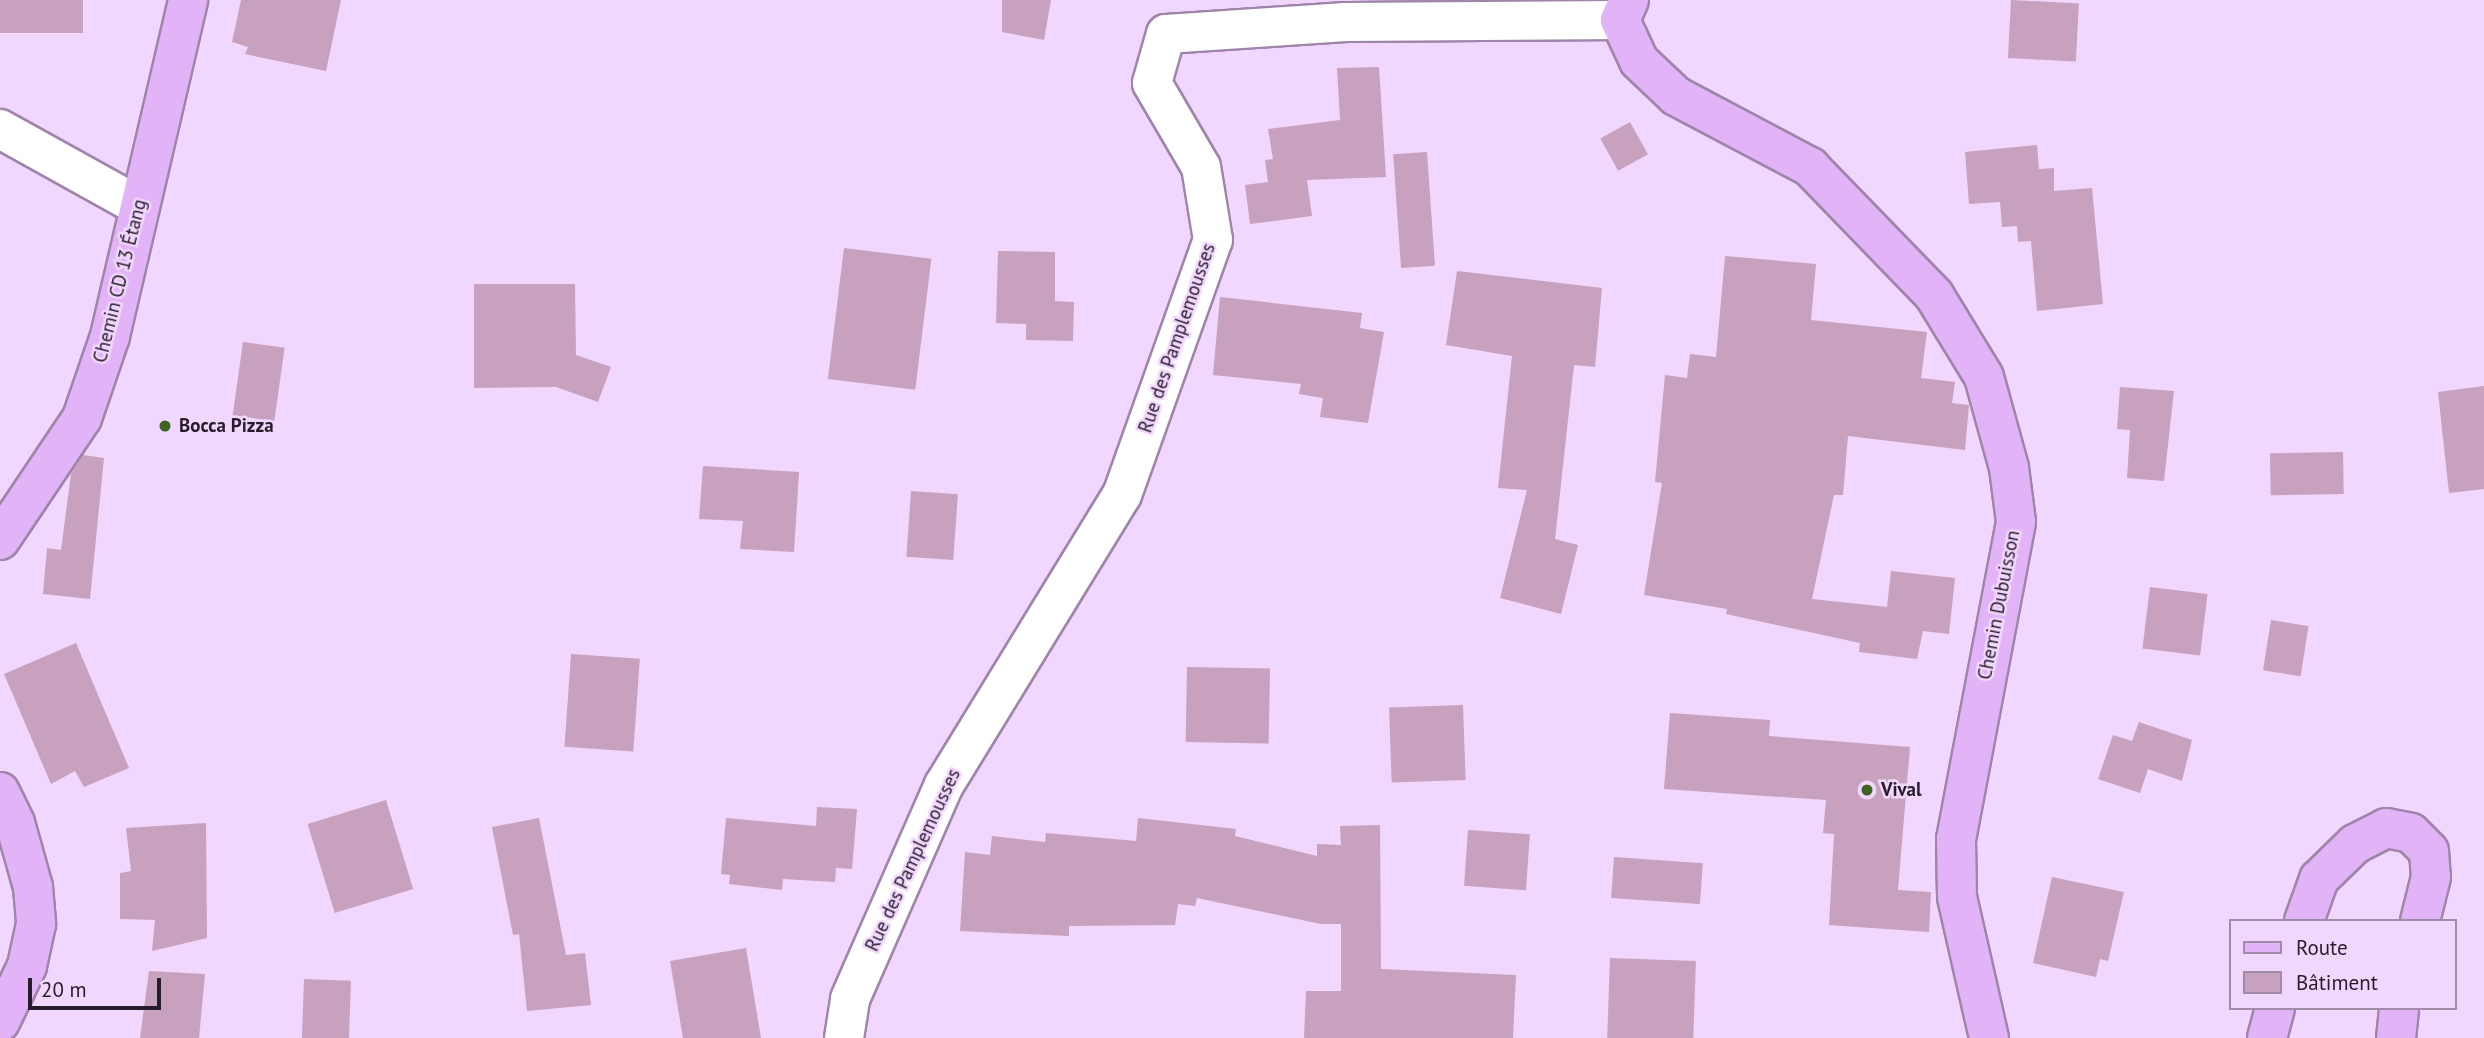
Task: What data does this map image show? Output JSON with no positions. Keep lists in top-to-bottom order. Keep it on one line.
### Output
{"streets":{"main road":["Chemin CD 13 Étang","Chemin Dubuisson"],"street":["Rue des Pamplemousses"]},"crossings":[["Rue des Pamplemousses","Chemin Dubuisson"]],"places":["Bocca Pizza","Vival"],"legend":["Route","Bâtiment"],"scale_bar":"20 m"}
